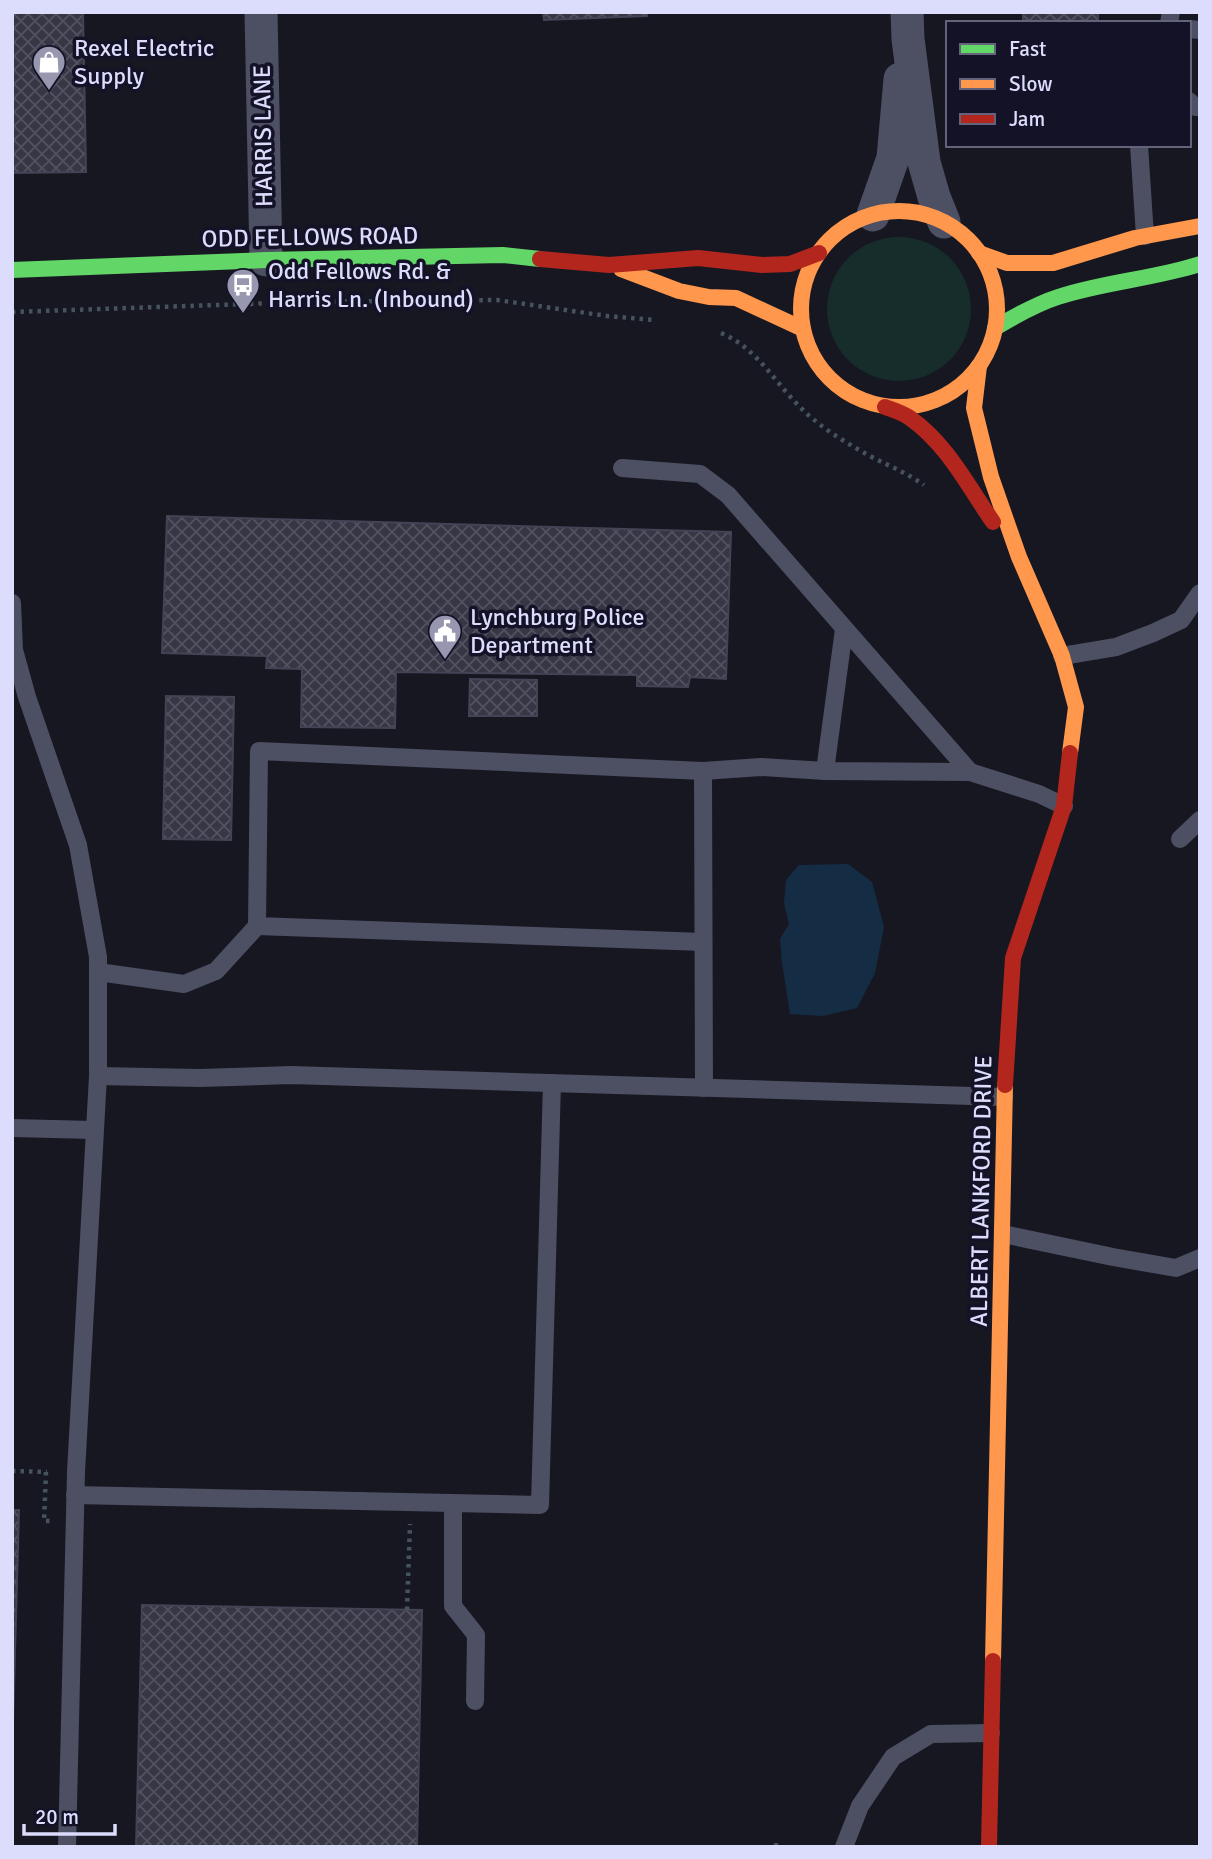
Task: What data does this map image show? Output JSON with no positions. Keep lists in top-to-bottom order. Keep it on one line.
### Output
{"streets":{"main road":["ODD FELLOWS ROAD","ALBERT LANKFORD DRIVE"],"street":["HARRIS LANE"]},"crossings":[["HARRIS LANE","ODD FELLOWS ROAD"],["ODD FELLOWS ROAD","ALBERT LANKFORD DRIVE"]],"places":{"shop":["Rexel Electric Supply"],"bus stop":["Odd Fellows Rd. & Harris Ln. (Inbound)"],"public building":["Lynchburg Police Department"]},"legend":["Fast","Slow","Jam"],"scale_bar":"20 m"}
